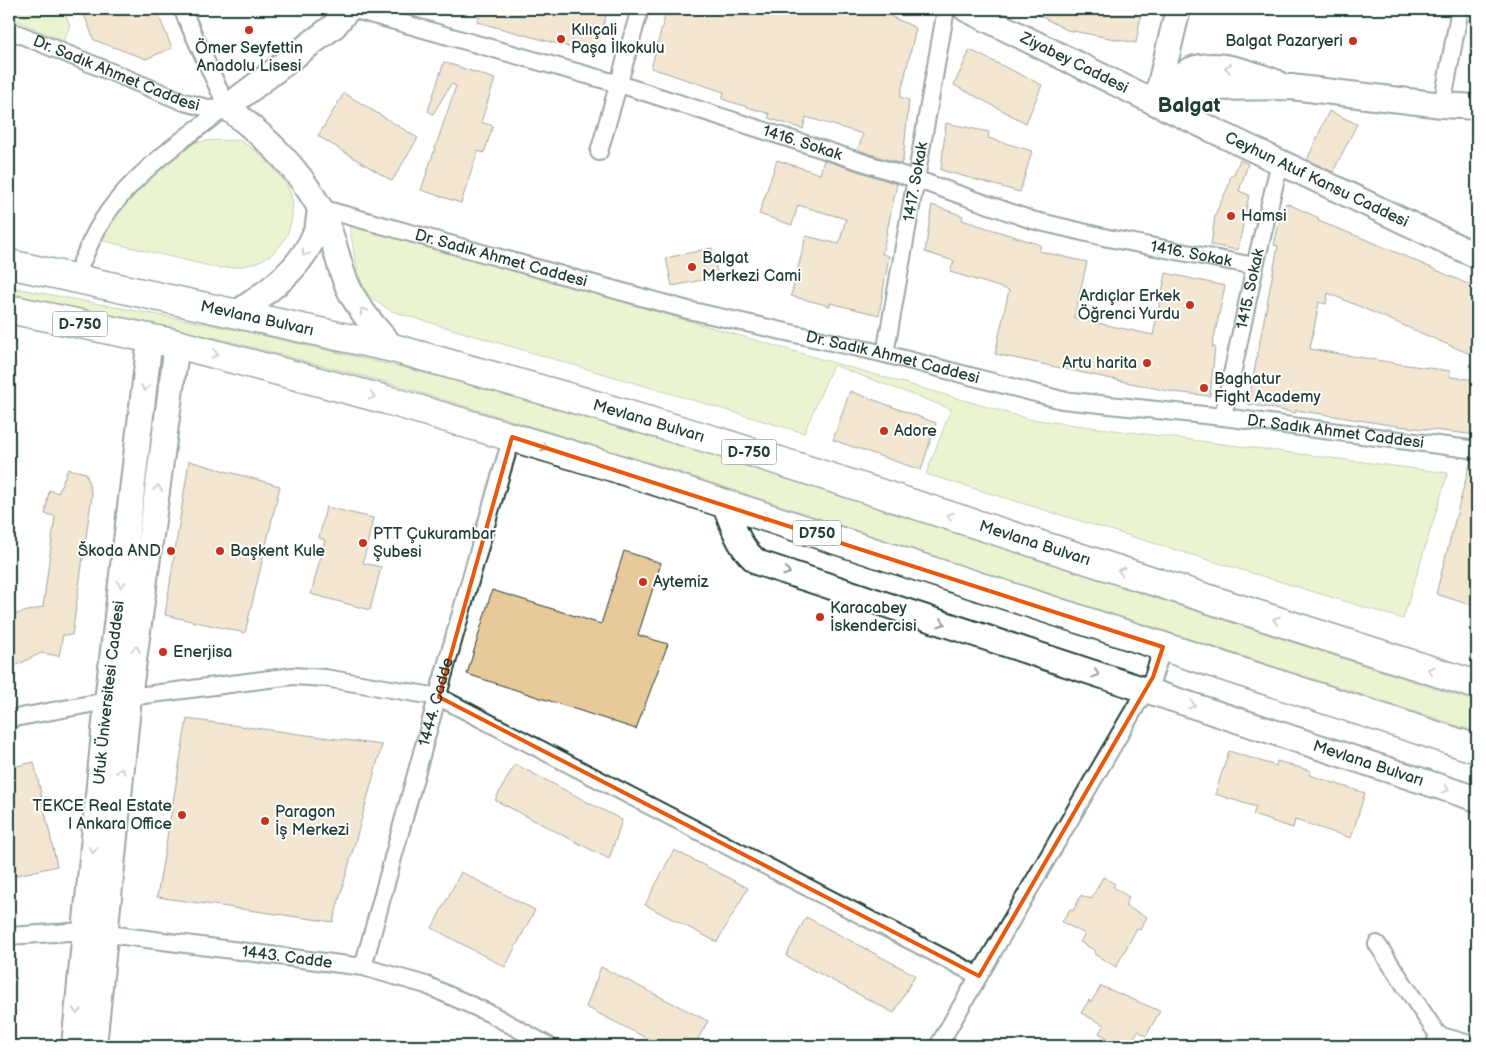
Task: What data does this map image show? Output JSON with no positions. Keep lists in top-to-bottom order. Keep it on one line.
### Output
{"streets":{"highway":["Mevlana Bulvarı","D-750","D750"],"main road":["Ziyabey Caddesi","Ceyhun Atuf Kansu Caddesi","Ufuk Üniversitesi Caddesi"],"street":["Dr. Sadık Ahmet Caddesi","1416. Sokak","1417. Sokak","1415. Sokak","1444. Cadde","1443. Cadde"]},"crossings":[["Ziyabey Caddesi","Ceyhun Atuf Kansu Caddesi"],["Dr. Sadık Ahmet Caddesi","1417. Sokak"],["Dr. Sadık Ahmet Caddesi","1415. Sokak"],["1416. Sokak","1417. Sokak"],["1416. Sokak","1415. Sokak"],["Ceyhun Atuf Kansu Caddesi","1415. Sokak"],["Mevlana Bulvarı","D750"],["D-750","D750"],["D-750","Ufuk Üniversitesi Caddesi"],["D750","Ufuk Üniversitesi Caddesi"],["D750","1444. Cadde"],["Ufuk Üniversitesi Caddesi","1443. Cadde"],["1444. Cadde","1443. Cadde"]],"districts":["Balgat"],"places":["Ömer Seyfettin Anadolu Lisesi","Kılıçali Paşa İlkokulu","Balgat Pazaryeri","Hamsi","Balgat Merkezi Cami","Ardıçlar Erkek Öğrenci Yurdu","Artu harita","Baghatur Fight Academy","Adore","PTT Çukurambar Şubesi","Škoda AND","Başkent Kule","Aytemiz","Karacabey İskendercisi","Enerjisa","TEKCE Real Estate | Ankara Office","Paragon İş Merkezi"]}
